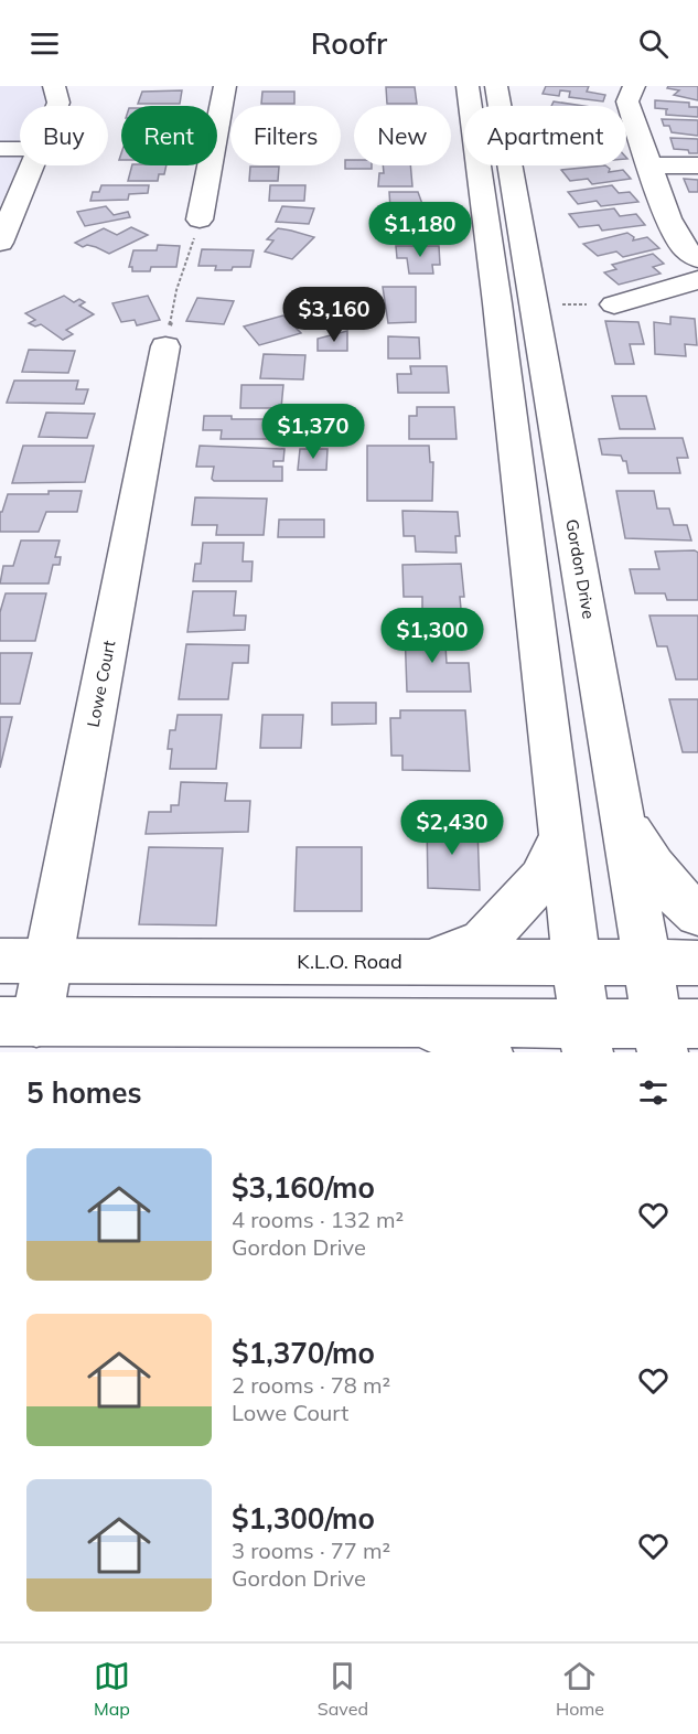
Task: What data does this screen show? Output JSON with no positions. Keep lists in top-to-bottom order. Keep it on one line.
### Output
{"streets":{"main road":["Gordon Drive","Lowe Court","K.L.O. Road"]},"crossings":[["Gordon Drive","K.L.O. Road"],["Lowe Court","K.L.O. Road"]],"page":{"header":"Roofr","chip":["Buy","Rent","Filters","New","Apartment"],"price":["$1,180","$3,160","$1,370","$1,300","$2,430"],"heading":"5 homes","list":[{"name":"$3,160/mo","note":"4 rooms · 132 m² · Gordon Drive"},{"name":"$1,370/mo","note":"2 rooms · 78 m² · Lowe Court"},{"name":"$1,300/mo","note":"3 rooms · 77 m² · Gordon Drive"}],"tabs":["Map","Saved","Home"]}}
